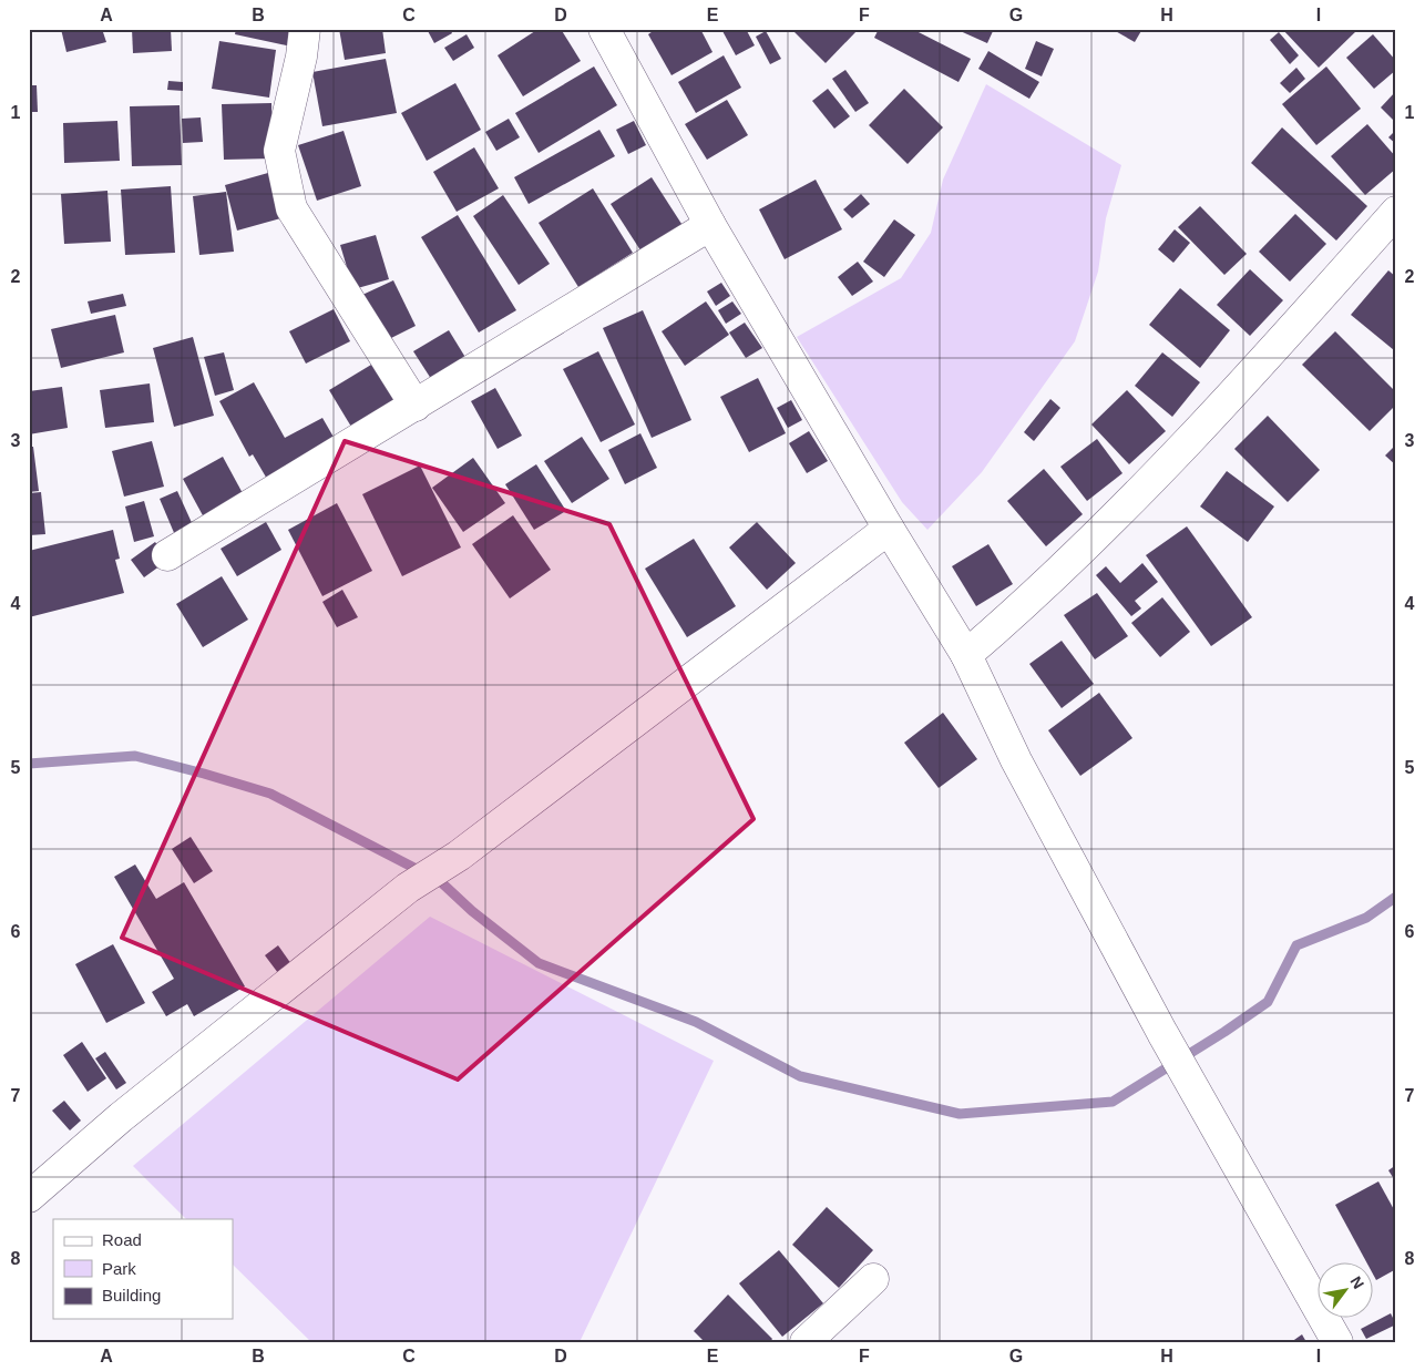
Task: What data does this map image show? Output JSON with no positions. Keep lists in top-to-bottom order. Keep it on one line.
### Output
{"legend":["Road","Park","Building"],"north":"top right","grid":{"columns":["A","B","C","D","E","F","G","H","I"],"rows":["1","2","3","4","5","6","7","8"]}}
